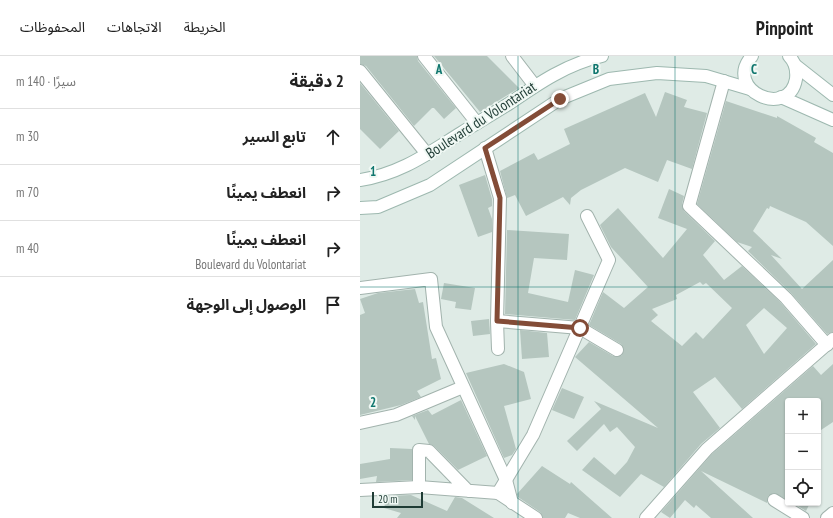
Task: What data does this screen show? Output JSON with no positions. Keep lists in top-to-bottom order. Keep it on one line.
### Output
{"streets":{"street":["Boulevard du Volontariat"]},"scale_bar":"20 m","page":{"header":"Pinpoint","nav":["الخريطة","الاتجاهات","المحفوظات"],"heading":["2 دقيقة","سيرًا · 140 m"],"list":[["تابع السير","30 m"],["انعطف يمينًا","70 m"],["انعطف يمينًا","Boulevard du Volontariat","40 m"],"الوصول إلى الوجهة"],"map_buttons":["+","−"],"scale":"20 m"},"grid":{"columns":["A","B","C"],"rows":["1","2"]}}
